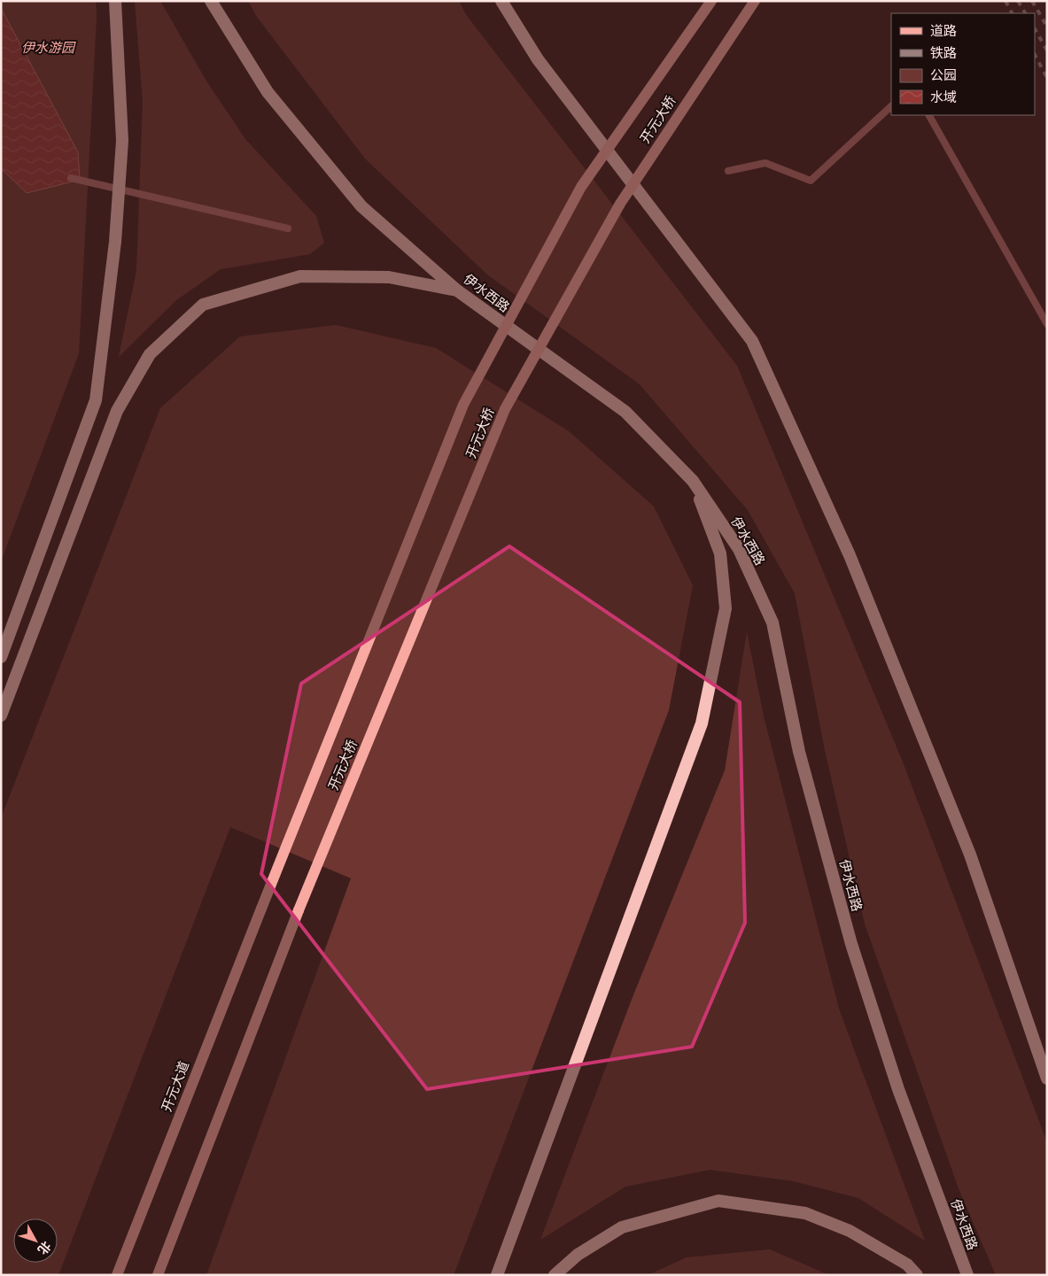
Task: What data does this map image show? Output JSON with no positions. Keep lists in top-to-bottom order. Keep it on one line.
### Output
{"streets":{"highway":["伊水西路"],"main road":["开元大桥","开元大道"]},"crossings":[["开元大桥","开元大道"]],"parks":["伊水游园"],"legend":["道路","铁路","公园","水域"],"north":"bottom right"}
